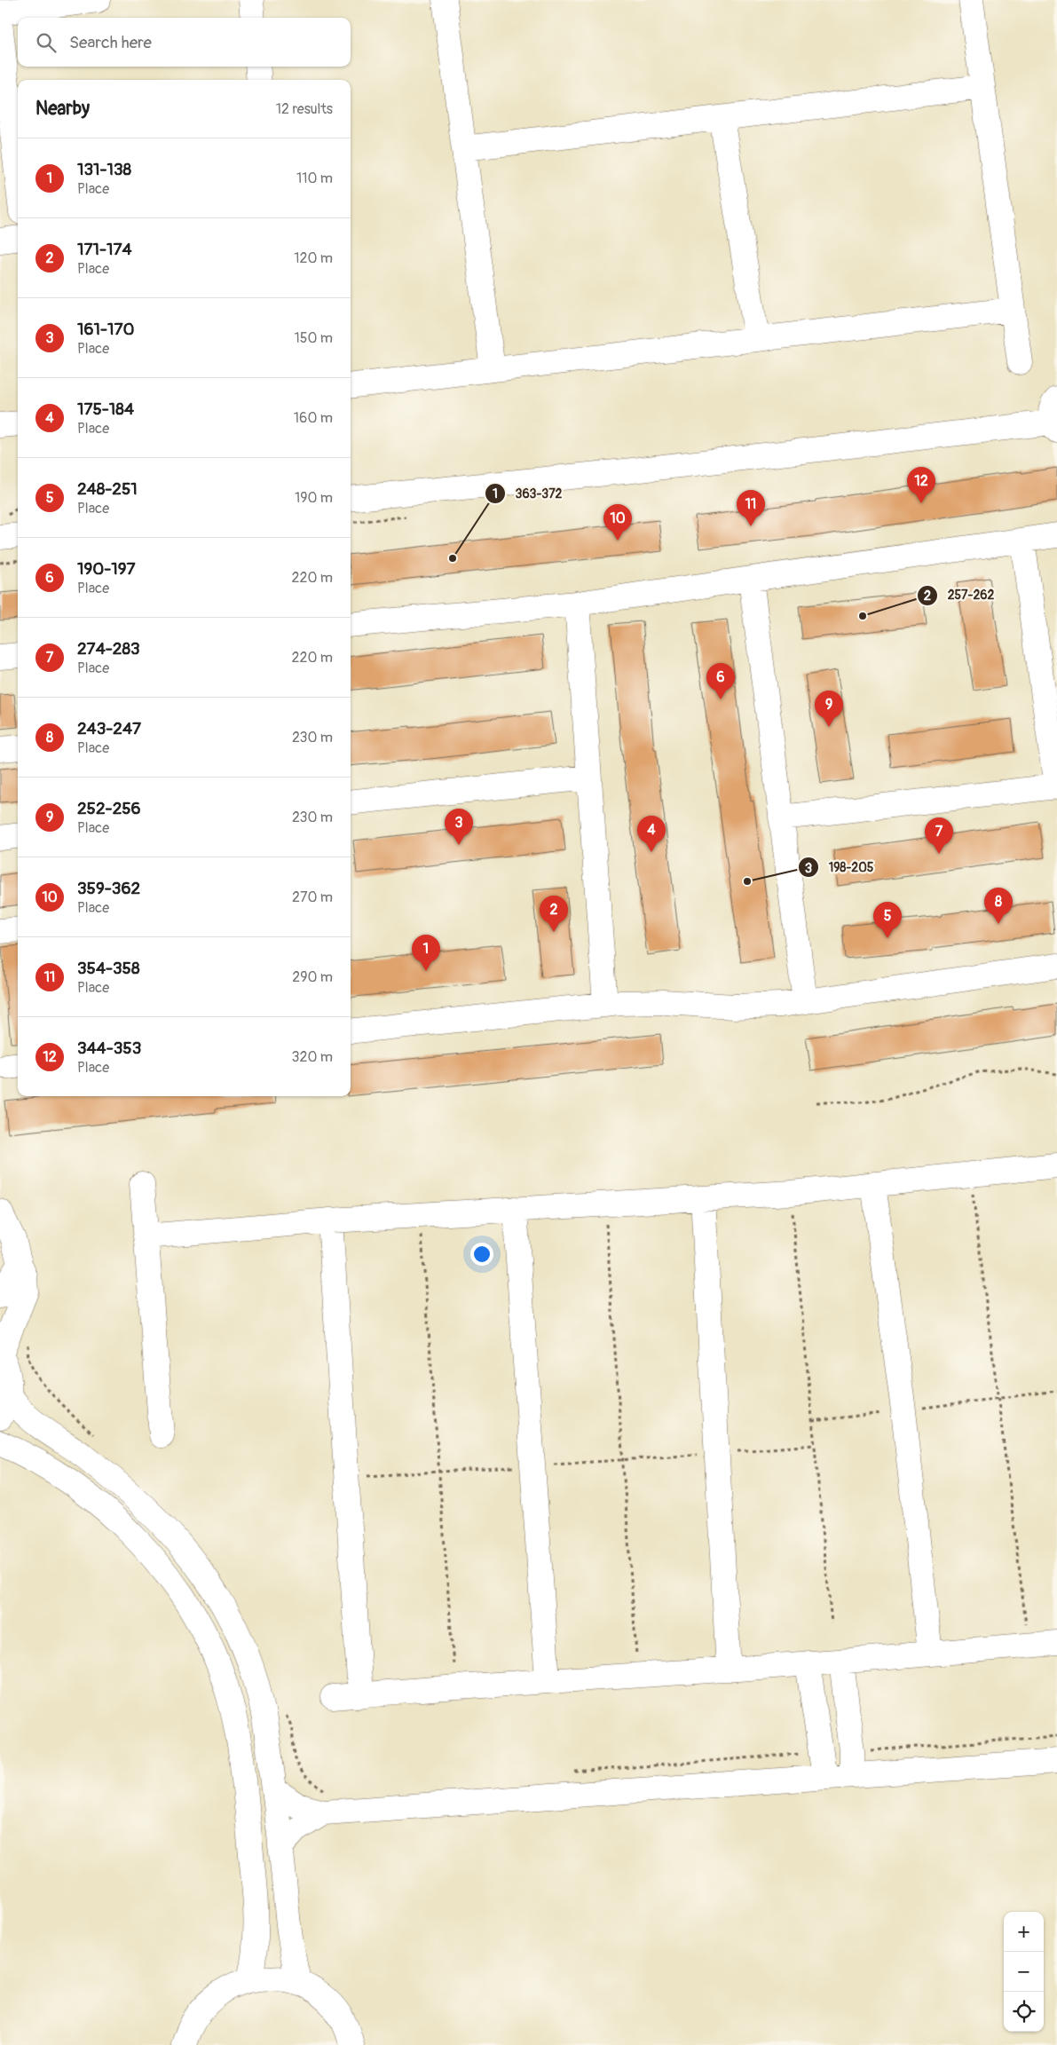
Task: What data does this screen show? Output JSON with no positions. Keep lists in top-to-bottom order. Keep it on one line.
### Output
{"places":["363-372","257-262","198-205"],"page":{"search":"Search here","heading":["Nearby","12 results"],"list":[{"mark":"1","name":"131-138","note":"Place","value":"110 m"},{"mark":"2","name":"171-174","note":"Place","value":"120 m"},{"mark":"3","name":"161-170","note":"Place","value":"150 m"},{"mark":"4","name":"175-184","note":"Place","value":"160 m"},{"mark":"5","name":"248-251","note":"Place","value":"190 m"},{"mark":"6","name":"190-197","note":"Place","value":"220 m"},{"mark":"7","name":"274-283","note":"Place","value":"220 m"},{"mark":"8","name":"243-247","note":"Place","value":"230 m"},{"mark":"9","name":"252-256","note":"Place","value":"230 m"},{"mark":"10","name":"359-362","note":"Place","value":"270 m"},{"mark":"11","name":"354-358","note":"Place","value":"290 m"},{"mark":"12","name":"344-353","note":"Place","value":"320 m"}],"pins":["12","11","10","6","9","3","4","7","8","2","5","1"],"map_buttons":["+","−"]}}
